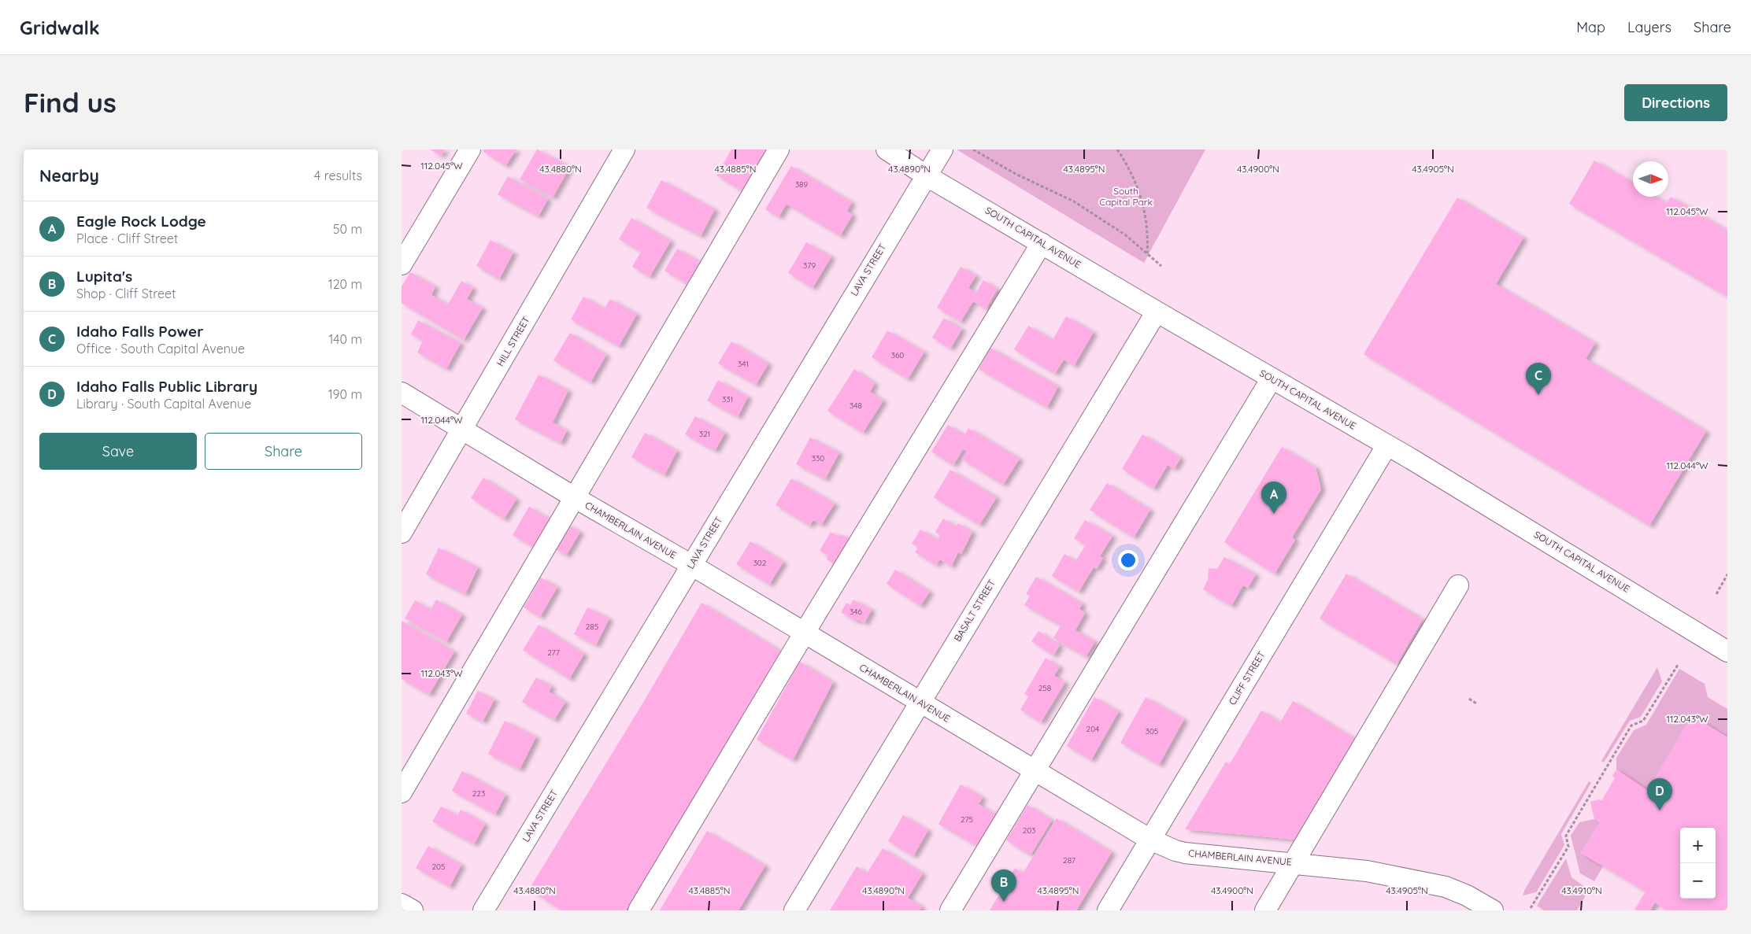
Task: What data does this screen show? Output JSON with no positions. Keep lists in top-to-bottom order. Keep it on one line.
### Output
{"streets":{"street":["SOUTH CAPITAL AVENUE","LAVA STREET","HILL STREET","CHAMBERLAIN AVENUE","BASALT STREET","CLIFF STREET"]},"crossings":[["SOUTH CAPITAL AVENUE","LAVA STREET"],["SOUTH CAPITAL AVENUE","BASALT STREET"],["SOUTH CAPITAL AVENUE","CLIFF STREET"],["LAVA STREET","CHAMBERLAIN AVENUE"],["HILL STREET","CHAMBERLAIN AVENUE"],["CHAMBERLAIN AVENUE","BASALT STREET"],["CHAMBERLAIN AVENUE","CLIFF STREET"]],"parks":["South Capital Park"],"house_numbers":["389","379","360","341","331","348","321","330","302","346","285","277","258","204","305","223","275","203","287","205"],"north":"right","page":{"header":"Gridwalk","nav":["Map","Layers","Share"],"buttons":["Directions",["Save","Share"]],"title":"Find us","heading":["Nearby","4 results"],"list":[{"mark":"A","name":"Eagle Rock Lodge","note":"Place · Cliff Street","value":"50 m"},{"mark":"B","name":"Lupita's","note":"Shop · Cliff Street","value":"120 m"},{"mark":"C","name":"Idaho Falls Power","note":"Office · South Capital Avenue","value":"140 m"},{"mark":"D","name":"Idaho Falls Public Library","note":"Library · South Capital Avenue","value":"190 m"}],"pins":["C","A","D","B"],"map_buttons":["+","−"]},"coordinates":["112.045°W","43.4880°N","43.4885°N","43.4890°N","43.4895°N","43.4900°N","43.4905°N","112.044°W","112.043°W","43.4910°N"]}
